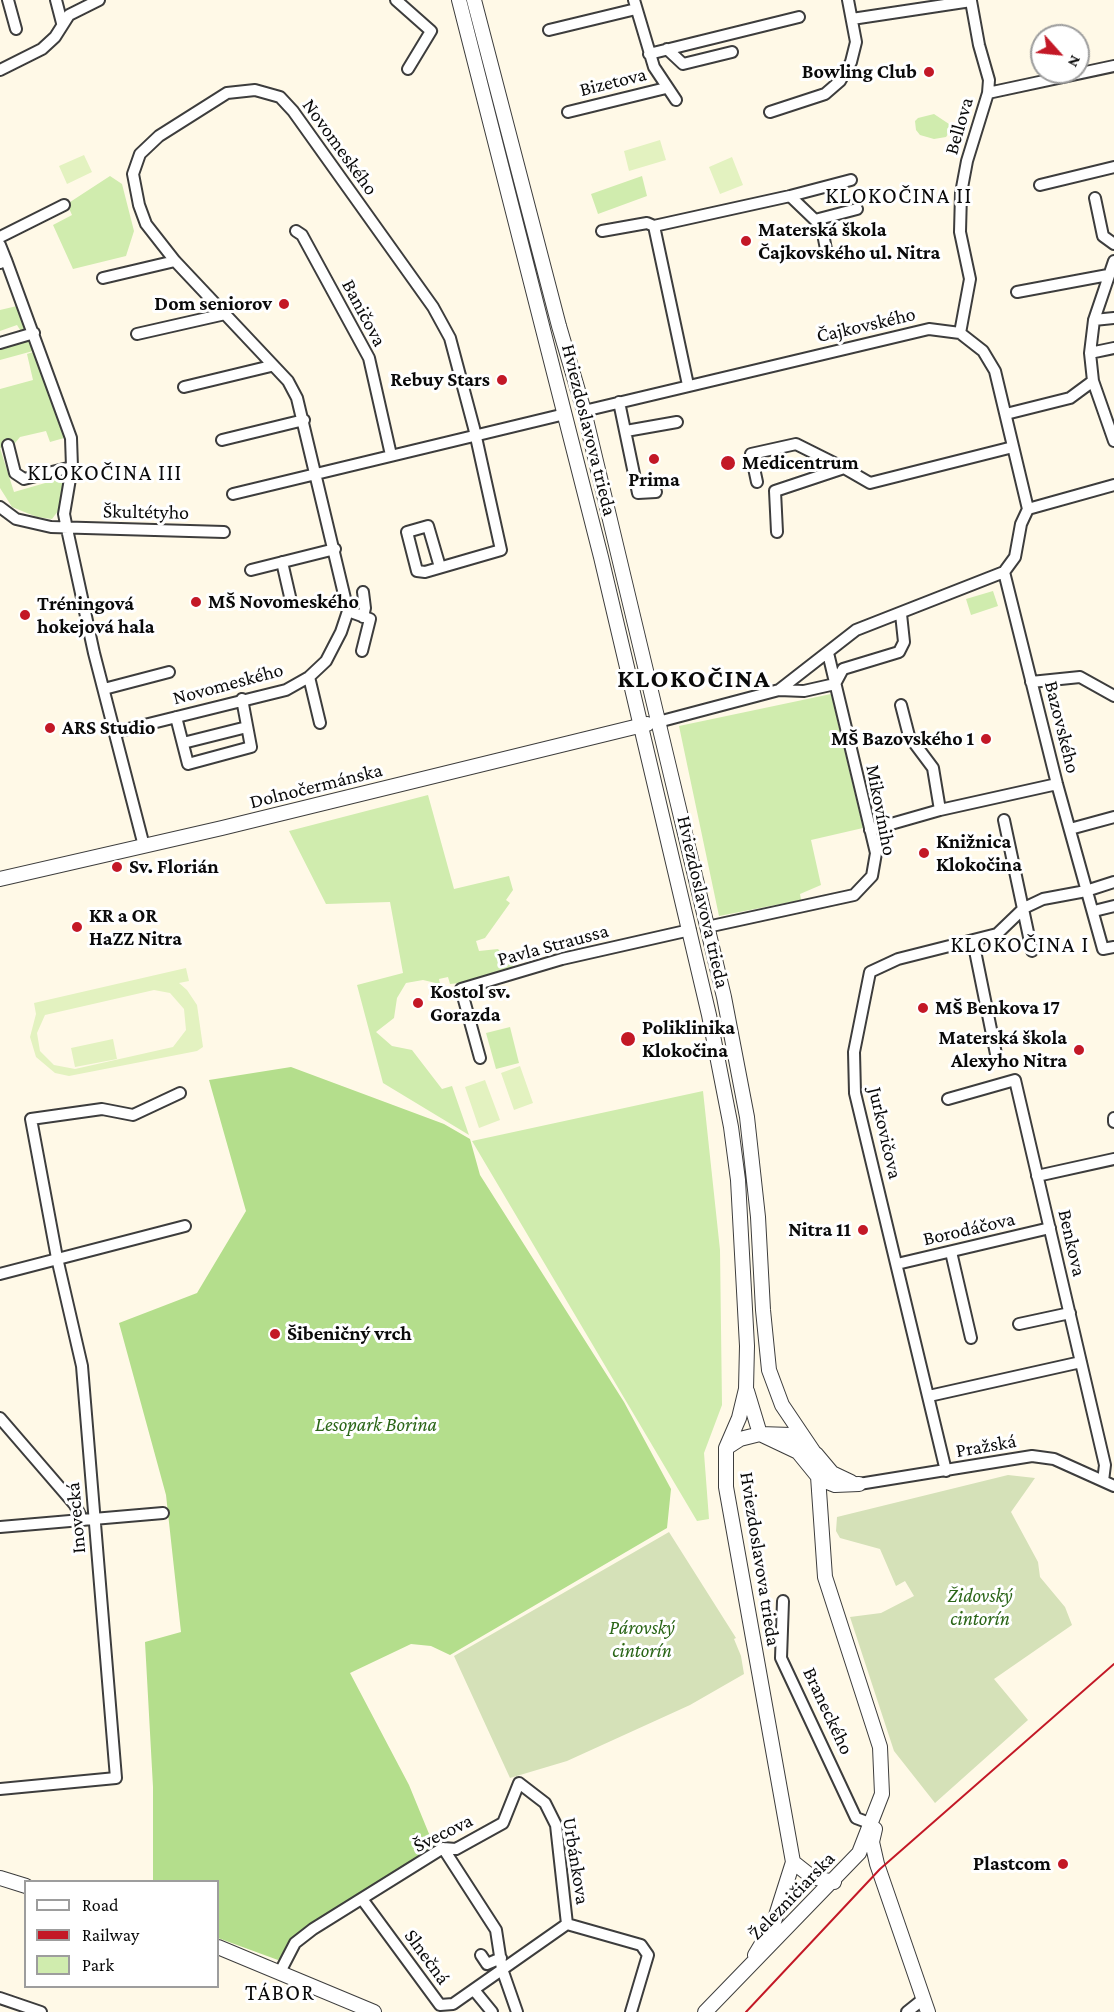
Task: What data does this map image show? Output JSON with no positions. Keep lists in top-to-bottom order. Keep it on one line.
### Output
{"streets":{"street":["Bizetova","Bellova","Novomeského","Baničova","Čajkovského","Hviezdoslavova trieda","Škultétyho","Bazovského","Dolnočermánska","Mikovíniho","Pavla Straussa","Jurkovičova","Borodáčova","Benkova","Pražská","Inovecká","Braneckého","Švecova","Urbánkova","Železničiarska","Slnečná"]},"crossings":[["Bellova","Čajkovského"],["Čajkovského","Hviezdoslavova trieda"],["Hviezdoslavova trieda","Dolnočermánska"],["Hviezdoslavova trieda","Mikovíniho"],["Hviezdoslavova trieda","Pavla Straussa"],["Hviezdoslavova trieda","Braneckého"],["Hviezdoslavova trieda","Železničiarska"],["Bazovského","Jurkovičova"],["Jurkovičova","Borodáčova"],["Jurkovičova","Pražská"],["Borodáčova","Benkova"],["Benkova","Pražská"],["Braneckého","Železničiarska"],["Švecova","Urbánkova"],["Švecova","Slnečná"],["Urbánkova","Slnečná"]],"districts":["KLOKOČINA II","KLOKOČINA III","KLOKOČINA","KLOKOČINA I","TÁBOR"],"parks":["Lesopark Borina","Židovský cintorín","Párovský cintorín"],"places":["Bowling Club","Materská škola Čajkovského ul. Nitra","Dom seniorov","Rebuy Stars","Prima","Medicentrum","MŠ Novomeského","Tréningová hokejová hala","ARS Studio","MŠ Bazovského 1","Knižnica Klokočina","Sv. Florián","KR a OR HaZZ Nitra","Kostol sv. Gorazda","MŠ Benkova 17","Poliklinika Klokočina","Materská škola Alexyho Nitra","Nitra 11","Šibeničný vrch","Plastcom"],"legend":["Road","Railway","Park"],"north":"bottom right"}
